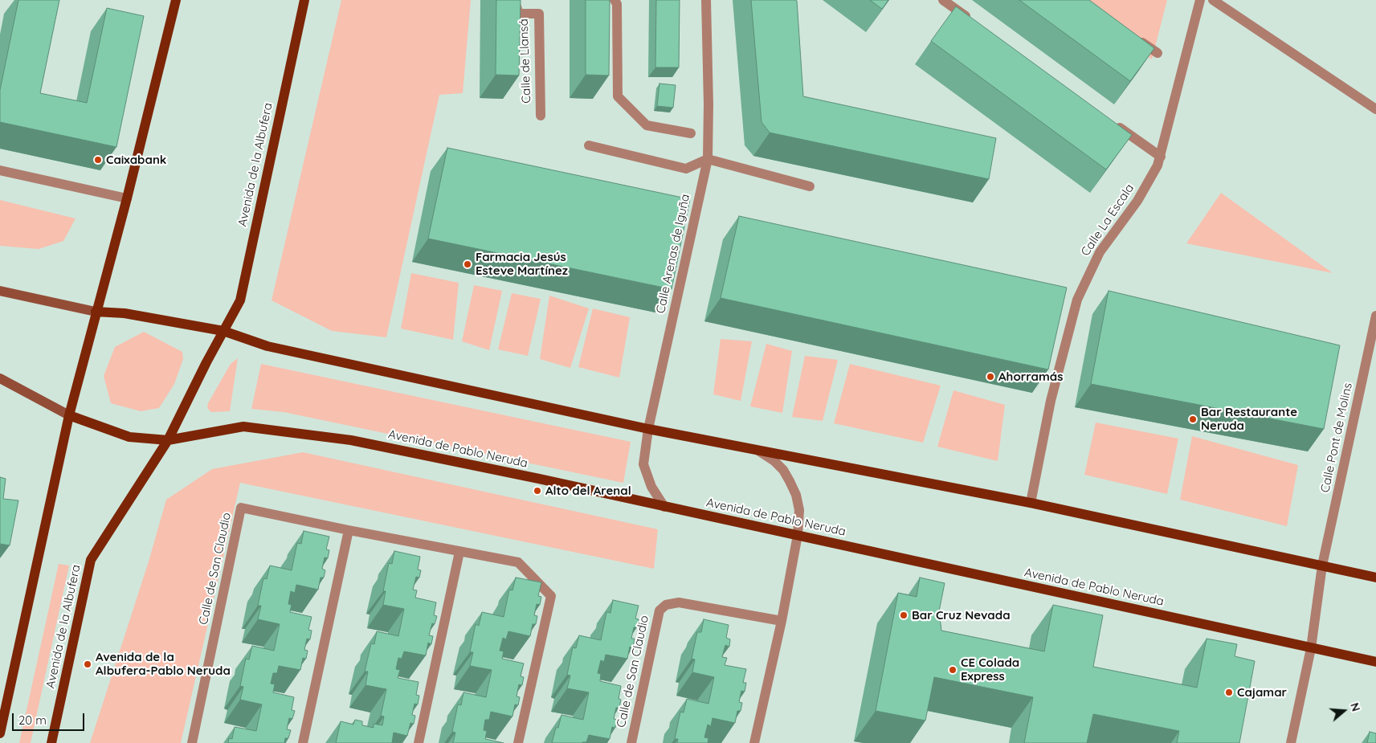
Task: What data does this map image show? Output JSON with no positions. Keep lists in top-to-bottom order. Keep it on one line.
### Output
{"streets":{"main road":["Avenida de la Albufera","Avenida de Pablo Neruda"],"street":["Calle de Llansá","Calle La Escala","Calle Arenas de Iguña","Calle Pont de Molins","Calle de San Claudio"]},"crossings":[["Avenida de la Albufera","Avenida de Pablo Neruda"],["Calle Arenas de Iguña","Avenida de Pablo Neruda"],["Calle Pont de Molins","Avenida de Pablo Neruda"]],"places":["Caixabank","Farmacia Jesús Esteve Martínez","Ahorramás","Bar Restaurante Neruda","Alto del Arenal","Bar Cruz Nevada","Avenida de la Albufera-Pablo Neruda","CE Colada Express","Cajamar"],"scale_bar":"20 m","north":"right"}
